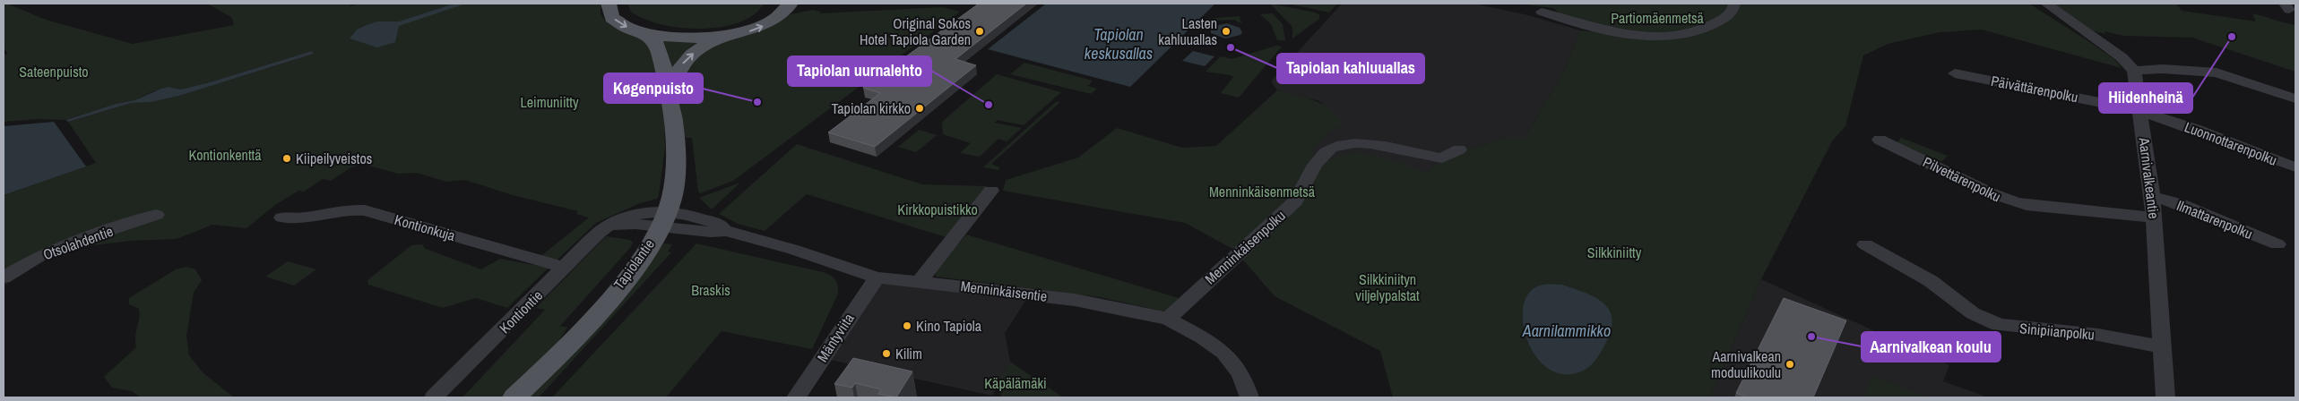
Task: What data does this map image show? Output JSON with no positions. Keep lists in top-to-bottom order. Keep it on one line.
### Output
{"streets":{"main road":["Tapiolantie"],"street":["Päivättärenpolku","Luonnottarenpolku","Aarnivalkeantie","Pilvettärenpolku","Ilmattarenpolku","Kontionkuja","Otsolahdentie","Menninkäisenpolku","Menninkäisentie","Kontiontie","Sinipiianpolku","Mäntyviita"]},"crossings":[["Päivättärenpolku","Luonnottarenpolku"],["Päivättärenpolku","Aarnivalkeantie"],["Luonnottarenpolku","Aarnivalkeantie"],["Aarnivalkeantie","Pilvettärenpolku"],["Aarnivalkeantie","Ilmattarenpolku"],["Aarnivalkeantie","Sinipiianpolku"],["Kontionkuja","Kontiontie"],["Menninkäisenpolku","Menninkäisentie"],["Tapiolantie","Menninkäisentie"],["Tapiolantie","Kontiontie"],["Menninkäisentie","Kontiontie"],["Menninkäisentie","Mäntyviita"]],"water":["Tapiolan keskusallas","Aarnilammikko"],"parks":["Partiomäenmetsä","Sateenpuisto","Leimuniitty","Kontionkenttä","Menninkäisenmetsä","Kirkkopuistikko","Silkkiniitty","Silkkiniityn viljelypalstat","Braskis","Käpälämäki"],"places":["Original Sokos Hotel Tapiola Garden","Lasten kahluuallas","Hiidenheinä","Tapiolan kahluuallas","Køgenpuisto","Tapiolan uurnalehto","Tapiolan kirkko","Kiipeilyveistos","Kino Tapiola","Aarnivalkean koulu","Kilim","Aarnivalkean moduulikoulu"]}
